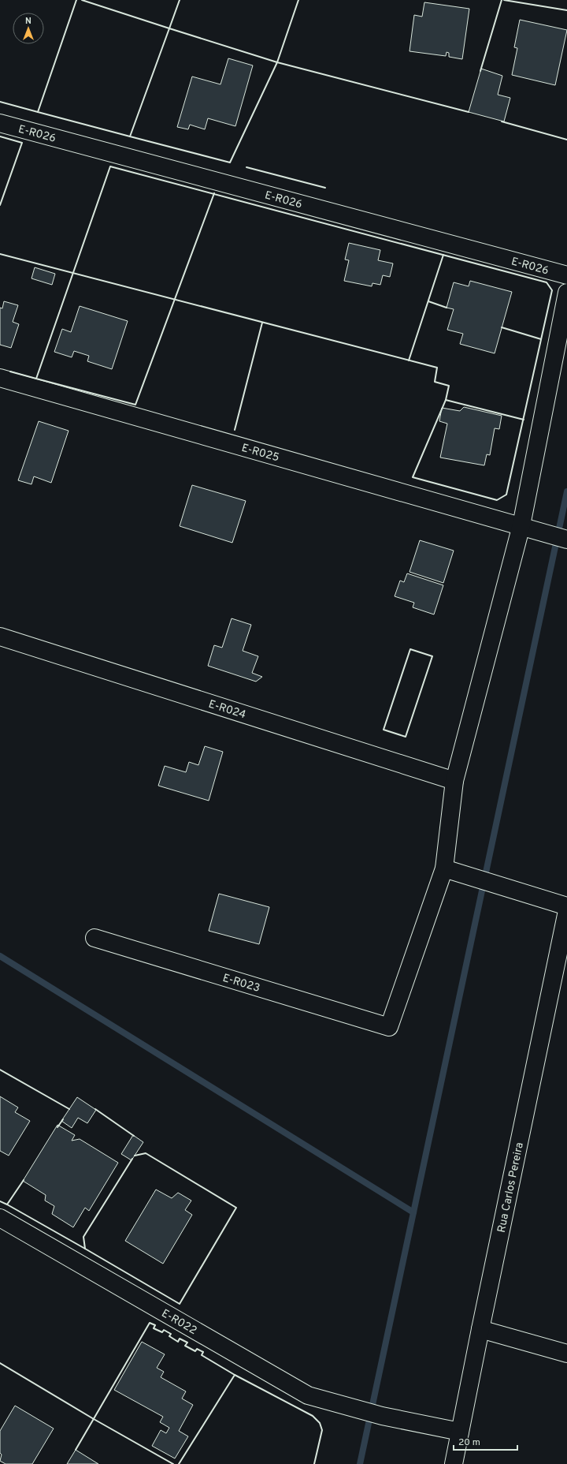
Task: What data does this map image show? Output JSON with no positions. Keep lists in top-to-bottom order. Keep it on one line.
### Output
{"streets":{"street":["E-R026","E-R025","E-R024","E-R023","Rua Carlos Pereira","E-R022"]},"crossings":[["Rua Carlos Pereira","E-R022"]],"scale_bar":"20 m","north":"top"}
